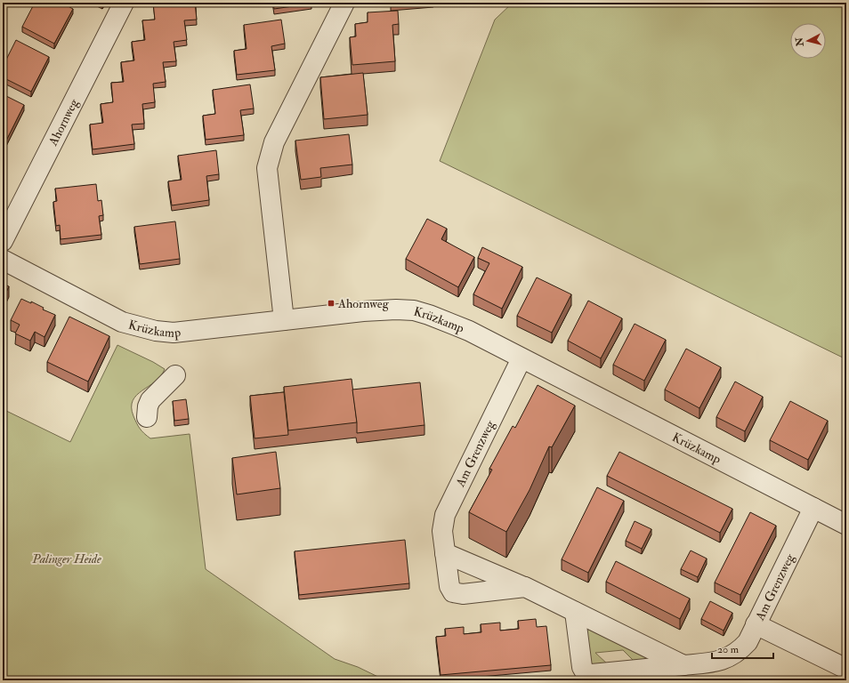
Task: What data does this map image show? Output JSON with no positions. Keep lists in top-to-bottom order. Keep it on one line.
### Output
{"streets":{"street":["Ahornweg","Krüzkamp","Am Grenzweg"]},"crossings":[["Krüzkamp","Am Grenzweg"]],"parks":["Palinger Heide"],"places":{"transit":["Ahornweg"]},"scale_bar":"20 m","north":"left"}
